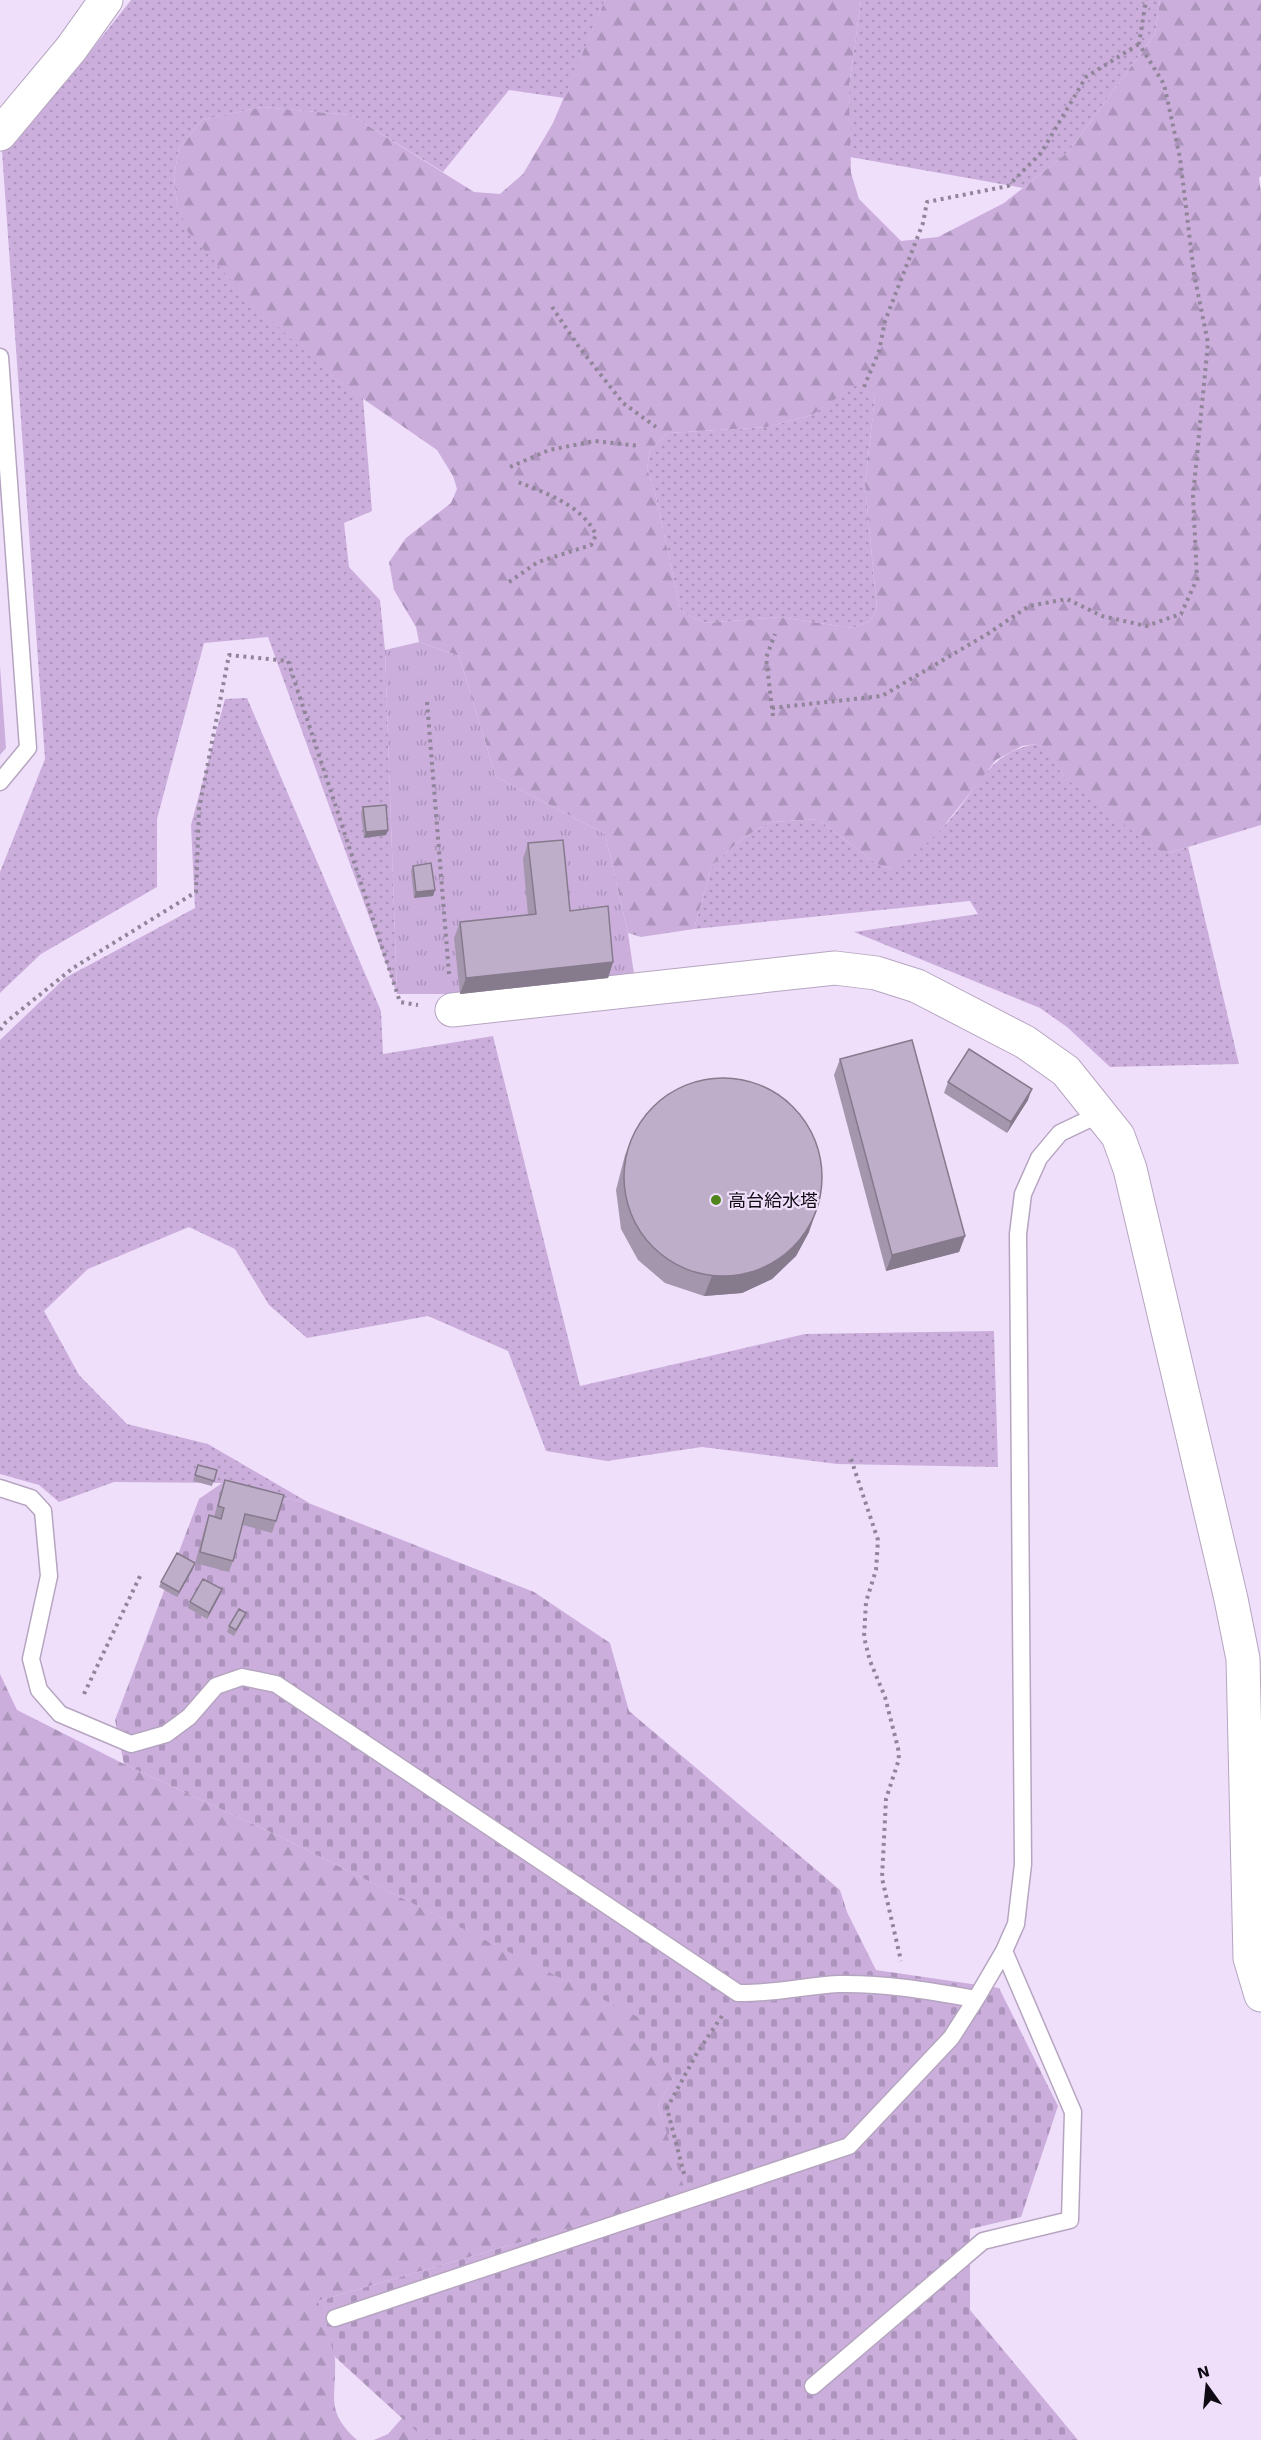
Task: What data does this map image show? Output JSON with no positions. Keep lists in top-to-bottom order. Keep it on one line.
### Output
{"places":["高台給水塔"],"north":"top"}
